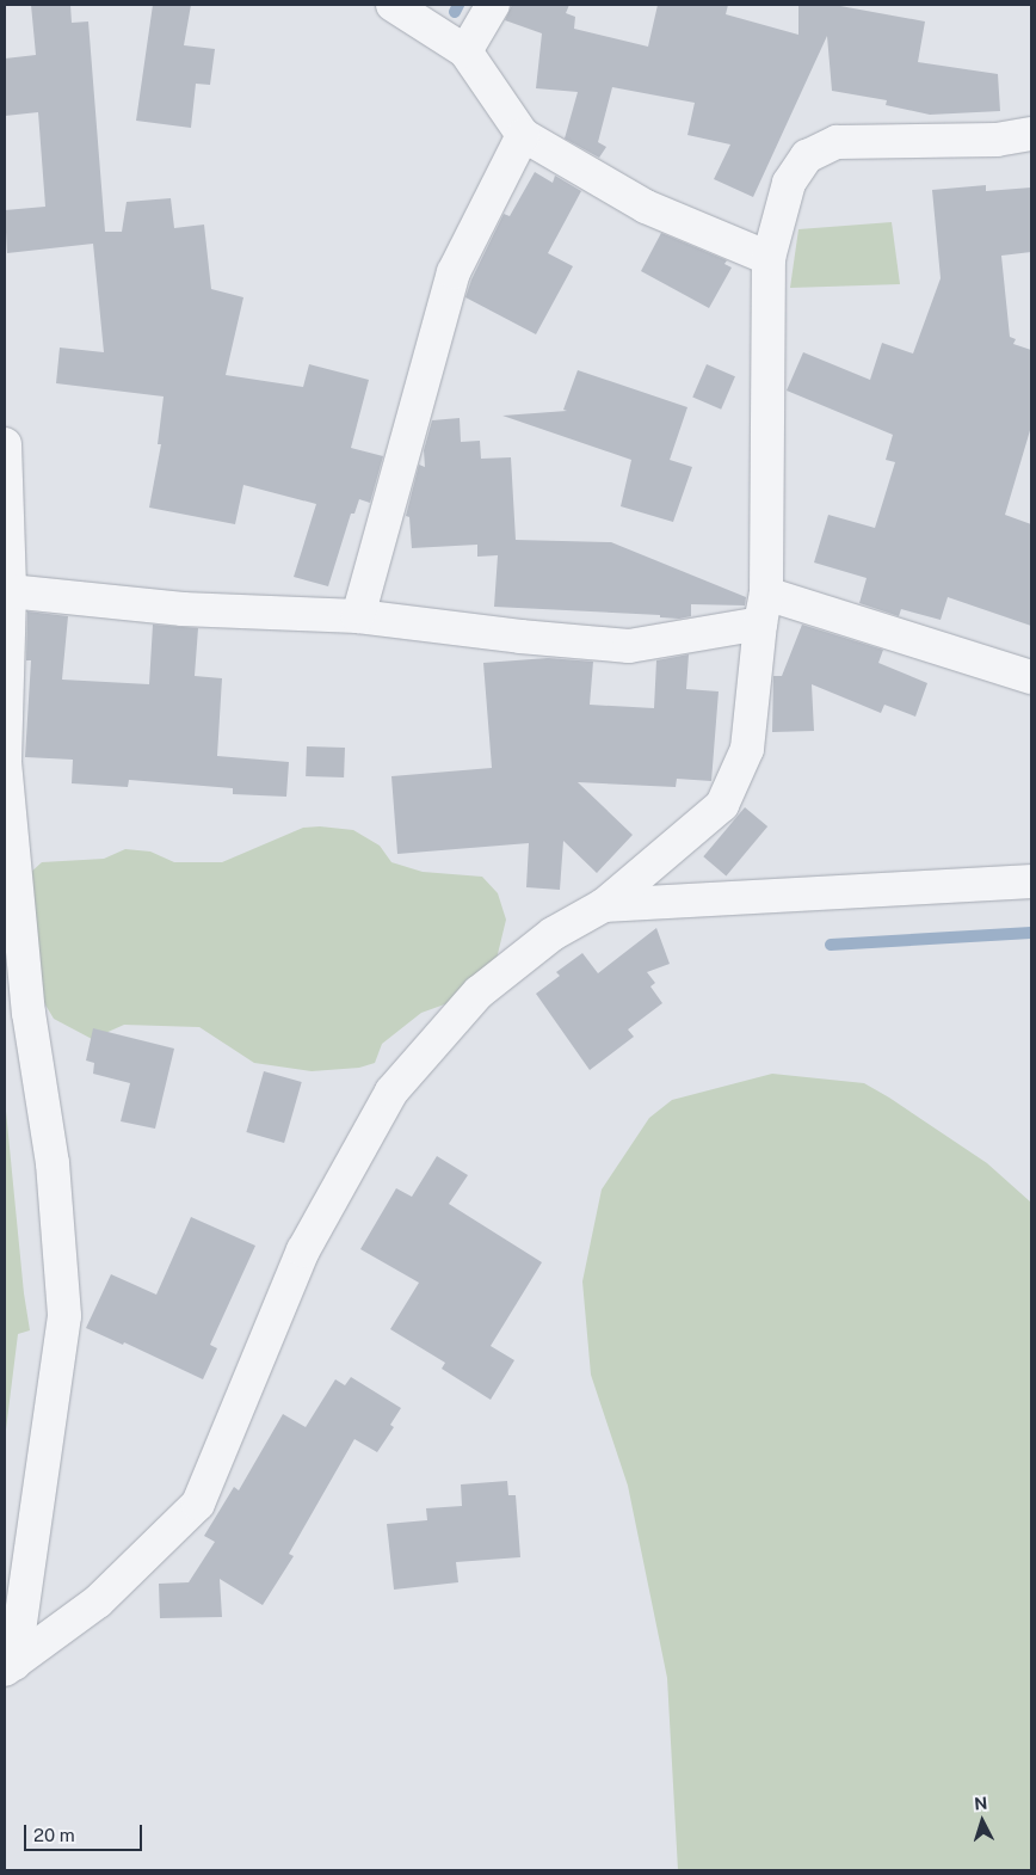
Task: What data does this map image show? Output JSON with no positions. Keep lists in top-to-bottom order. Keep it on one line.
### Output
{"scale_bar":"20 m","north":"top"}
